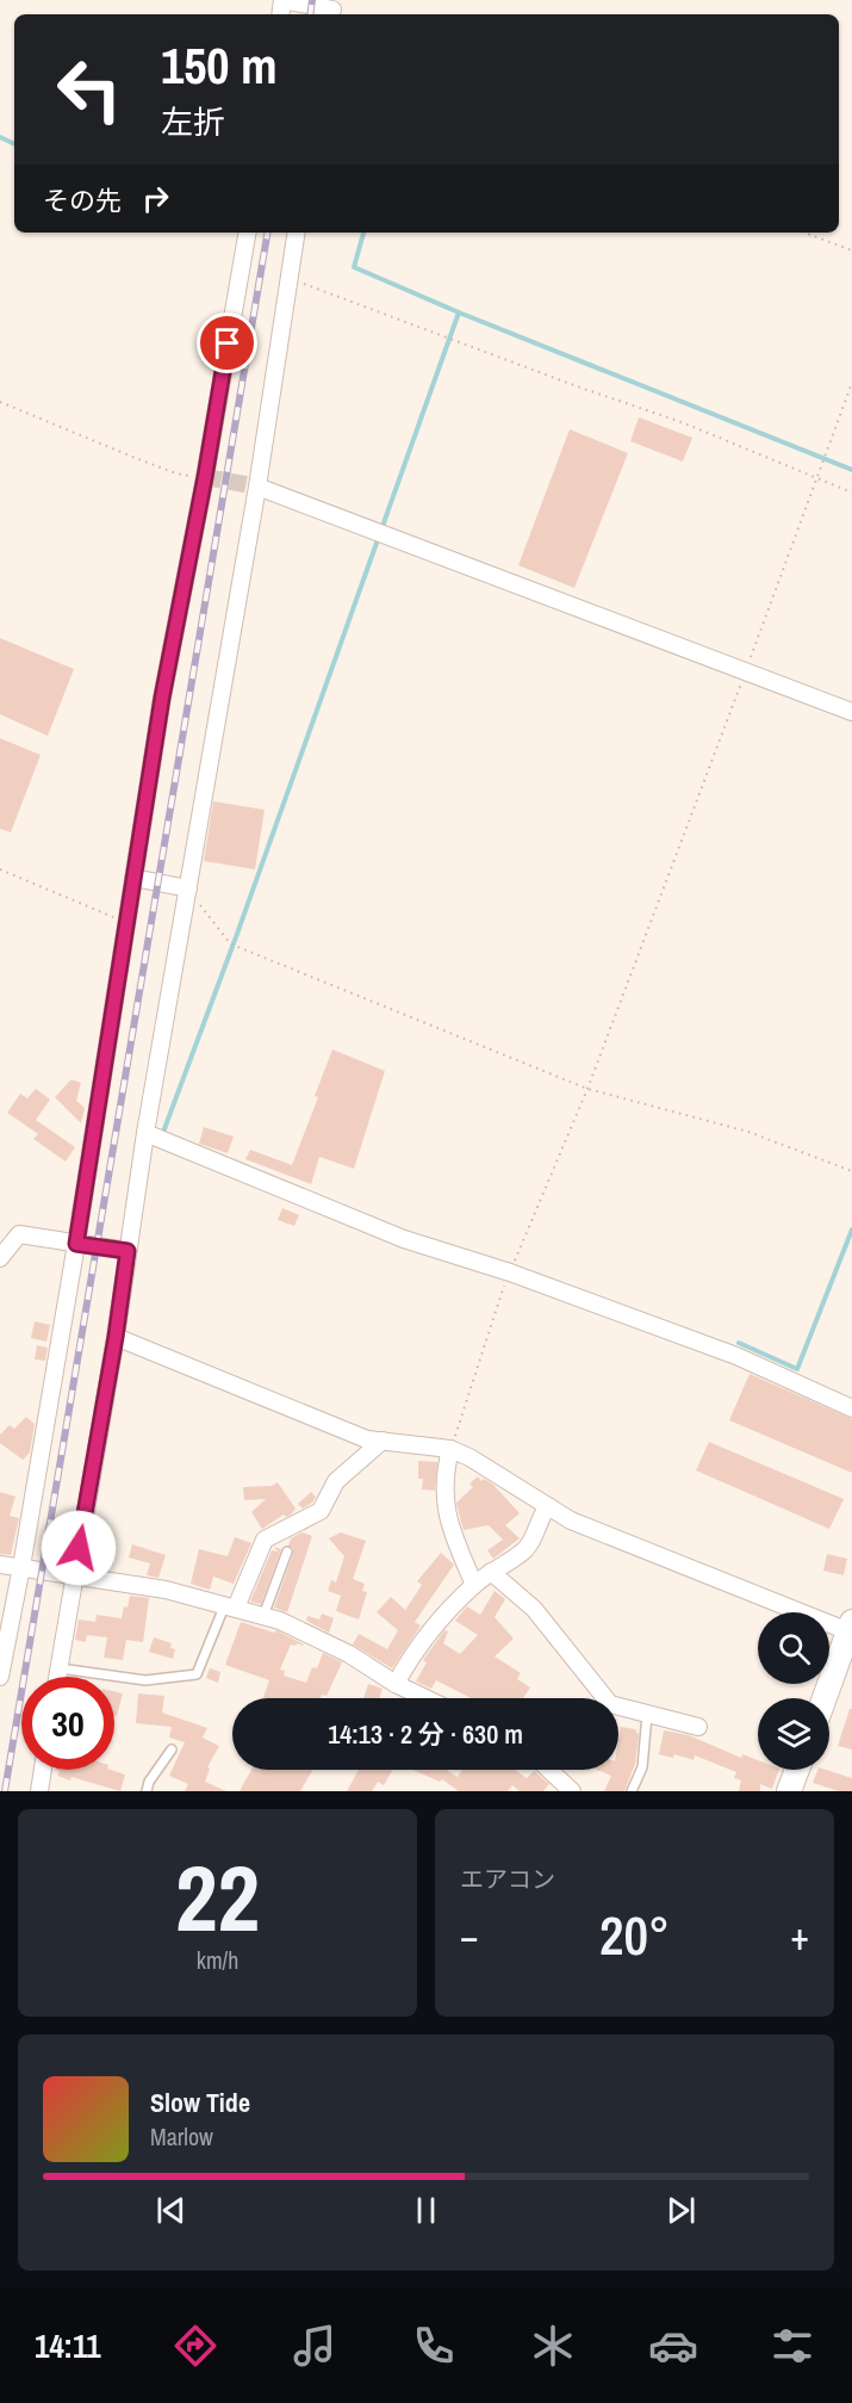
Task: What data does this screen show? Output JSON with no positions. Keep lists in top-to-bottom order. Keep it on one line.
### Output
{"page":{"turn":["150 m","左折"],"then":"その先","limit":"30","trip":"14:13 · 2 分 · 630 m","tile":[["22","km/h"],"エアコン"],"heat":["−","20°","+"],"song":["Slow Tide","Marlow"],"tabs":"14:11"}}
